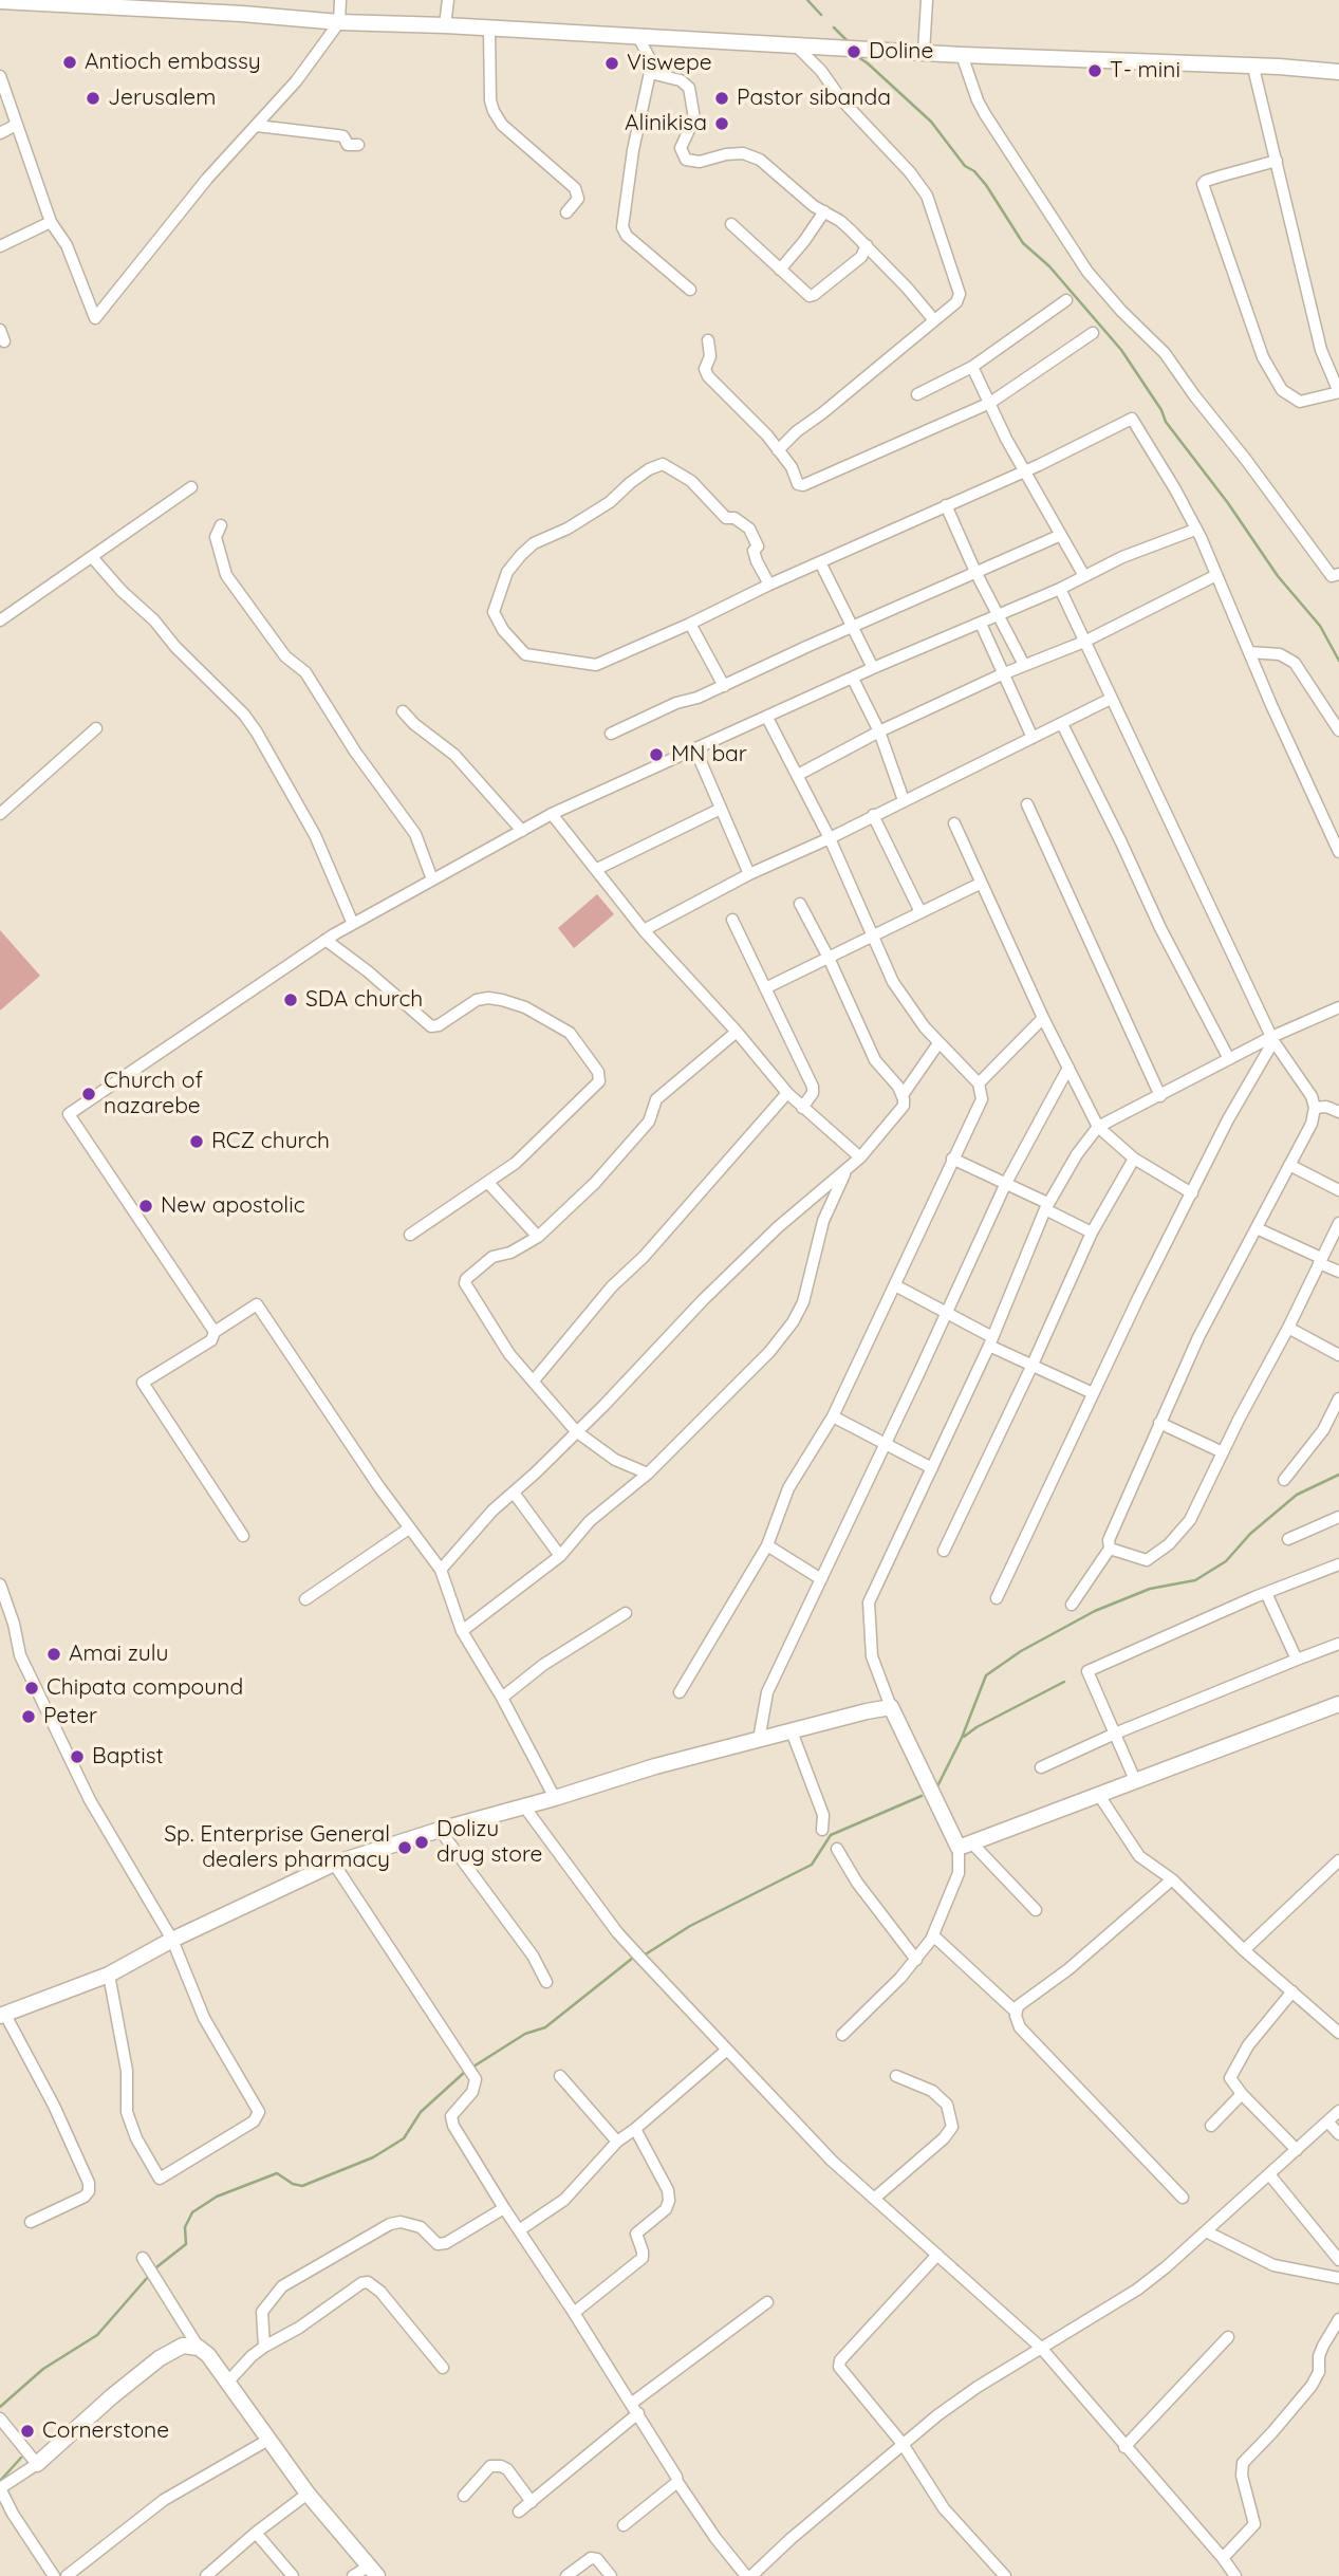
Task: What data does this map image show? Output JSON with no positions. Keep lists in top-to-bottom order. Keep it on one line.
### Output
{"places":["Doline","Antioch embassy","Viswepe","T- mini","Jerusalem","Pastor sibanda","Alinikisa","MN bar","SDA church","Church of nazarebe","RCZ church","New apostolic","Amai zulu","Chipata compound","Peter","Baptist","Dolizu drug store","Sp. Enterprise General dealers pharmacy","Cornerstone"]}
